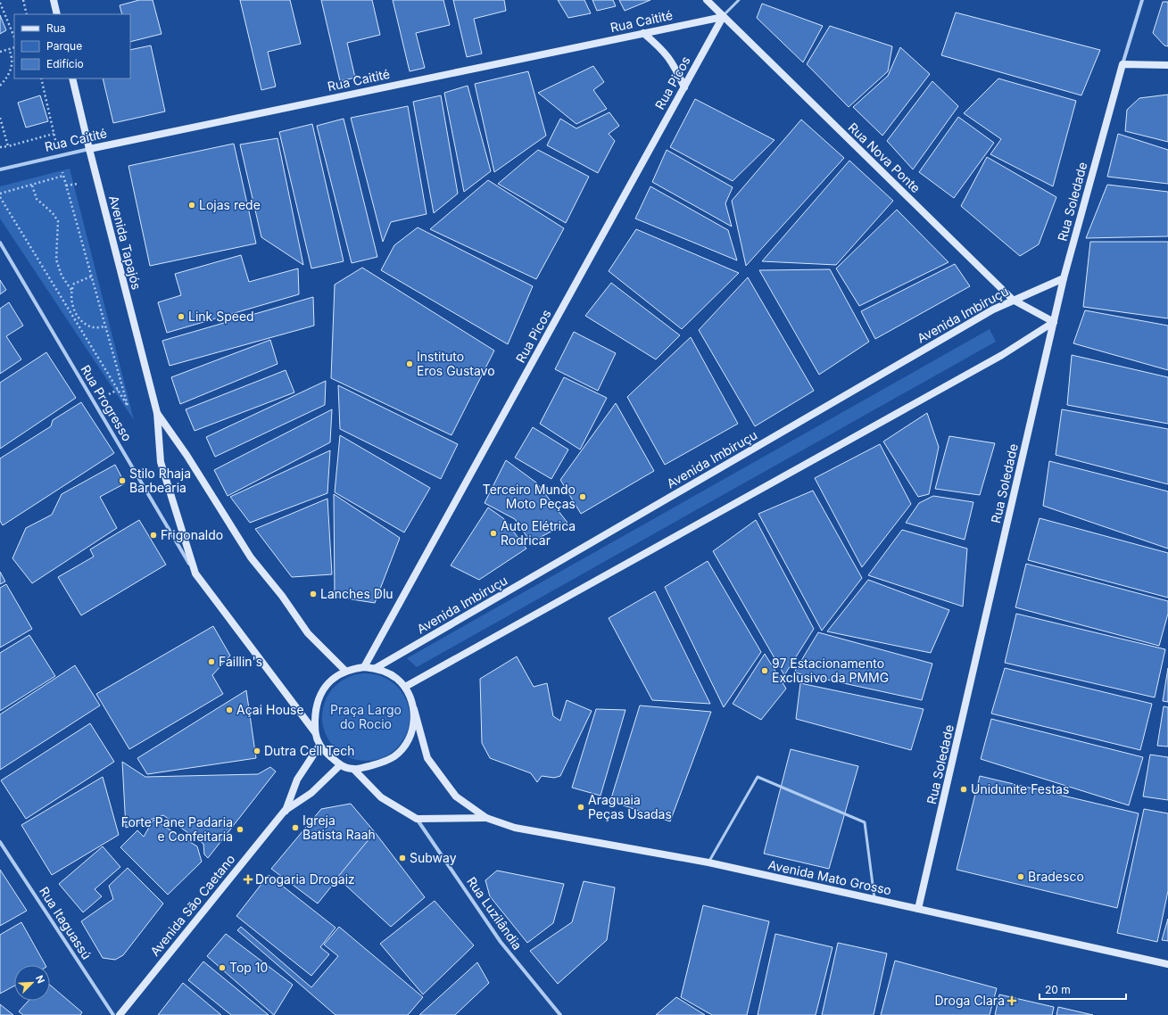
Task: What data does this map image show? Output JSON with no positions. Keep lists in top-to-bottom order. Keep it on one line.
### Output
{"streets":{"street":["Rua Caitité","Rua Picos","Rua Nova Ponte","Rua Soledade","Avenida Tapajós","Avenida Imbiruçu","Rua Progresso","Avenida Mato Grosso","Avenida São Caetano","Rua Luzilândia","Rua Itaguassú"]},"crossings":[["Rua Caitité","Rua Picos"],["Rua Caitité","Rua Nova Ponte"],["Rua Caitité","Avenida Tapajós"],["Rua Picos","Rua Nova Ponte"],["Rua Picos","Avenida Imbiruçu"],["Rua Nova Ponte","Rua Soledade"],["Rua Nova Ponte","Avenida Imbiruçu"],["Rua Soledade","Avenida Imbiruçu"],["Rua Soledade","Avenida Mato Grosso"]],"parks":["Praça Largo do Rocio"],"places":{"other":["Lojas rede","Link Speed","Instituto Eros Gustavo","Stilo Rhaja Barbearia","Terceiro Mundo Moto Peças","Auto Elétrica Rodricar","Frigonaldo","Lanches Dlu","Faillin's","97 Estacionamento Exclusivo da PMMG","Açai House","Dutra Cell Tech","Unidunite Festas","Araguaia Peças Usadas","Igreja Batista Raah","Forte Pane Padaria e Confeitaria","Subway","Bradesco","Top 10"],"health":["Drogaria Drogaiz","Droga Clara"]},"legend":["Rua","Parque","Edifício"],"scale_bar":"20 m","north":"top right"}
